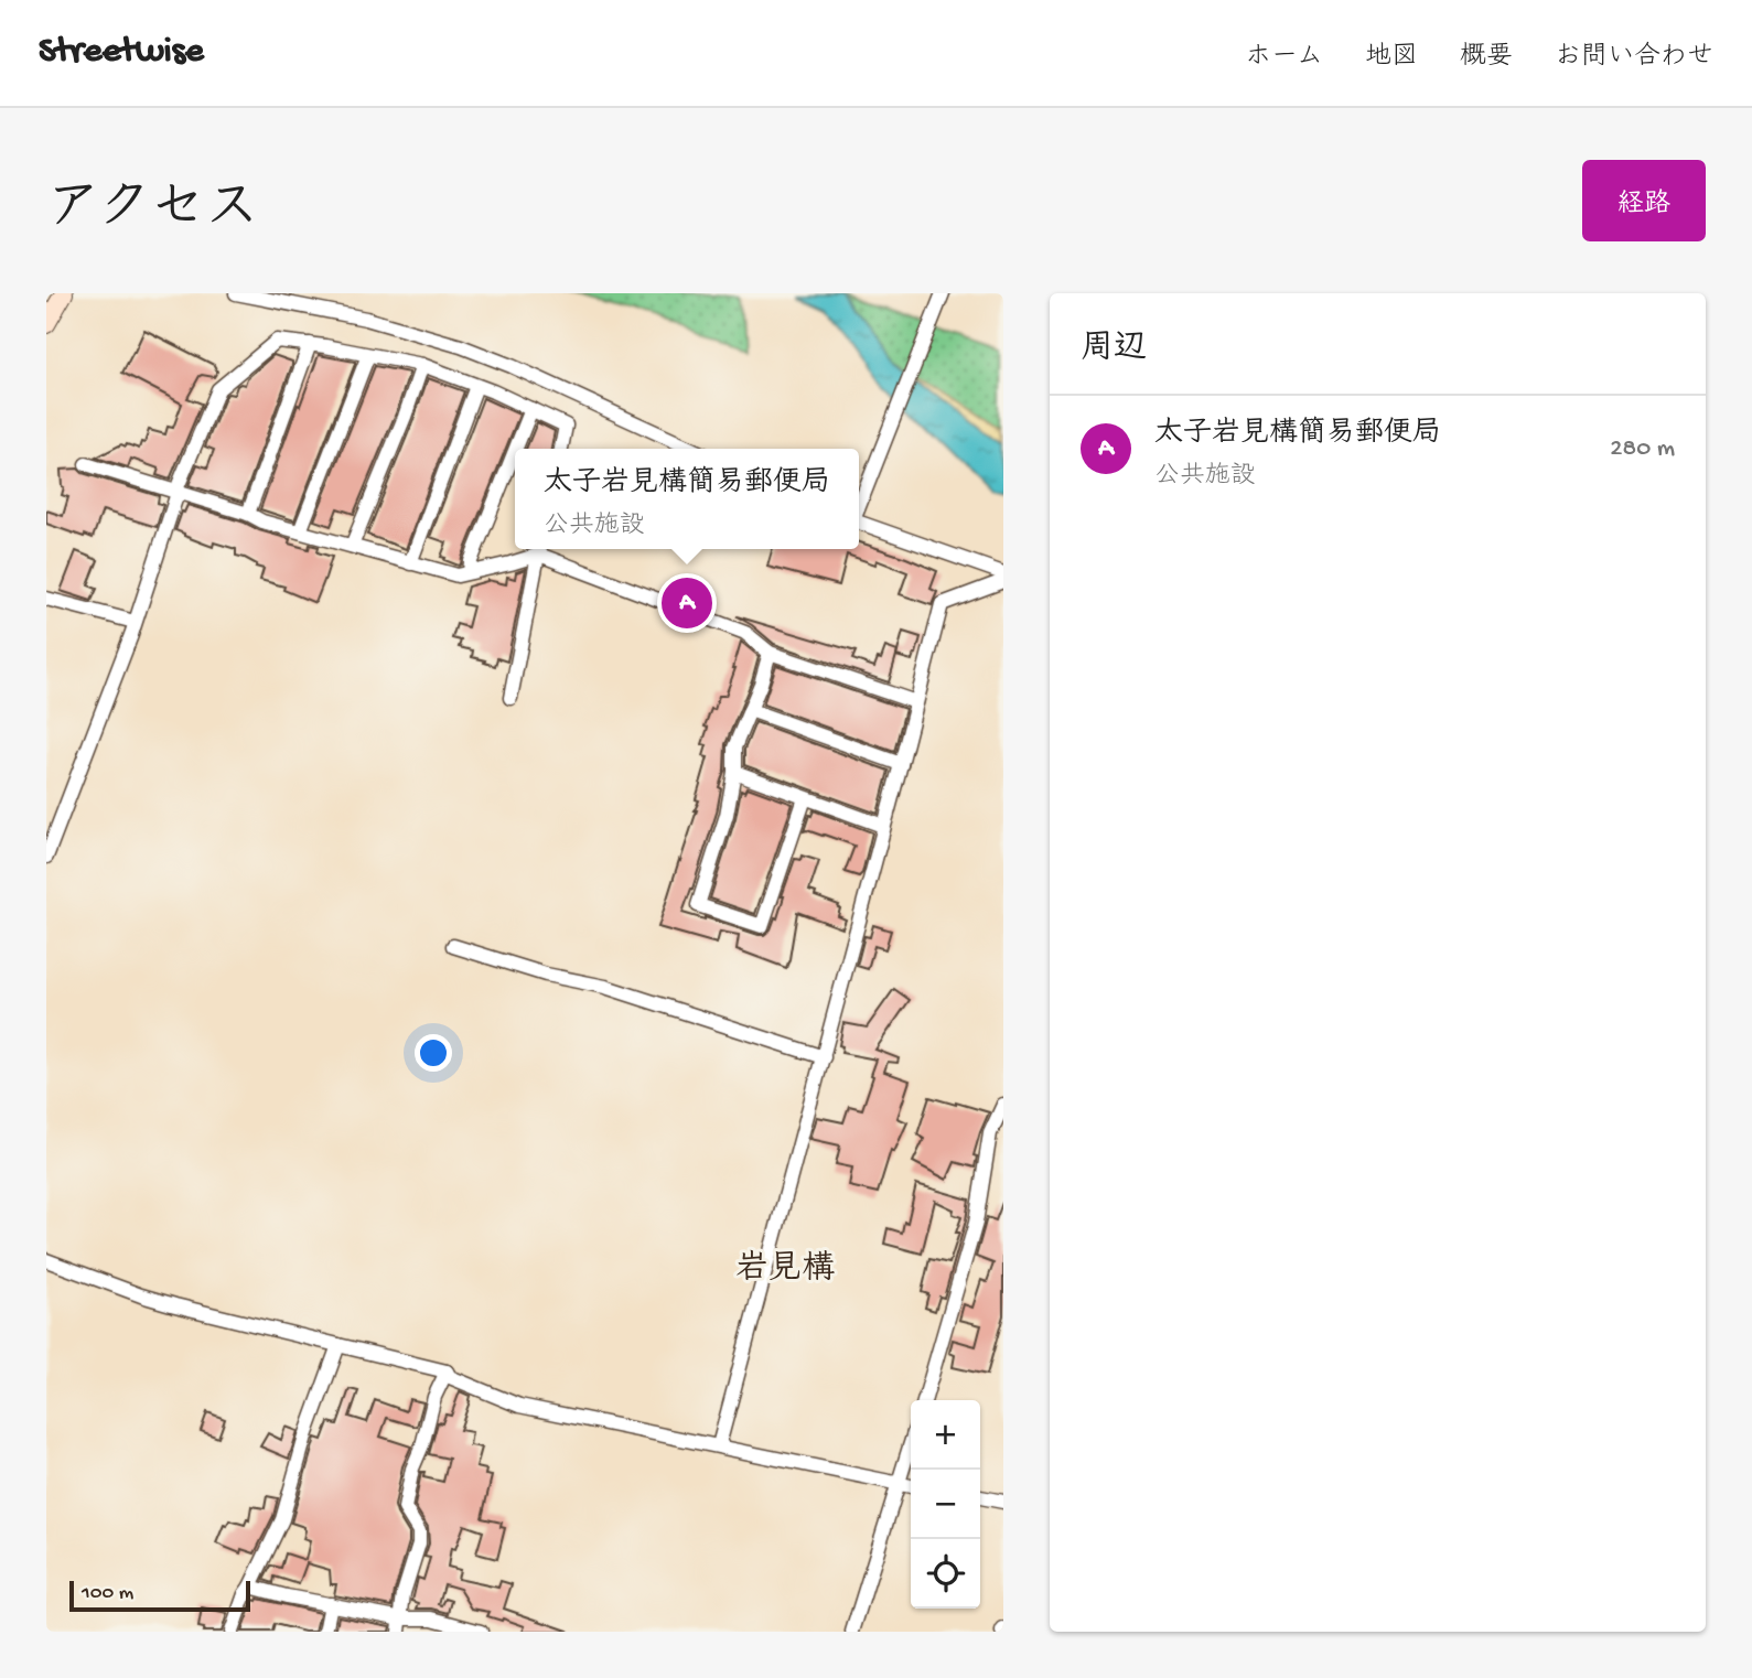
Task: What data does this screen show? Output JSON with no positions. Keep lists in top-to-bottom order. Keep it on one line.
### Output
{"districts":["岩見構"],"scale_bar":"100 m","page":{"header":"Streetwise","nav":["ホーム","地図","概要","お問い合わせ"],"title":"アクセス","buttons":"経路","heading":"周辺","list":[{"mark":"A","name":"太子岩見構簡易郵便局","note":"公共施設","value":"280 m"}],"popup":["太子岩見構簡易郵便局","公共施設"],"pins":"A","map_buttons":["+","−"],"scale":"100 m"}}
